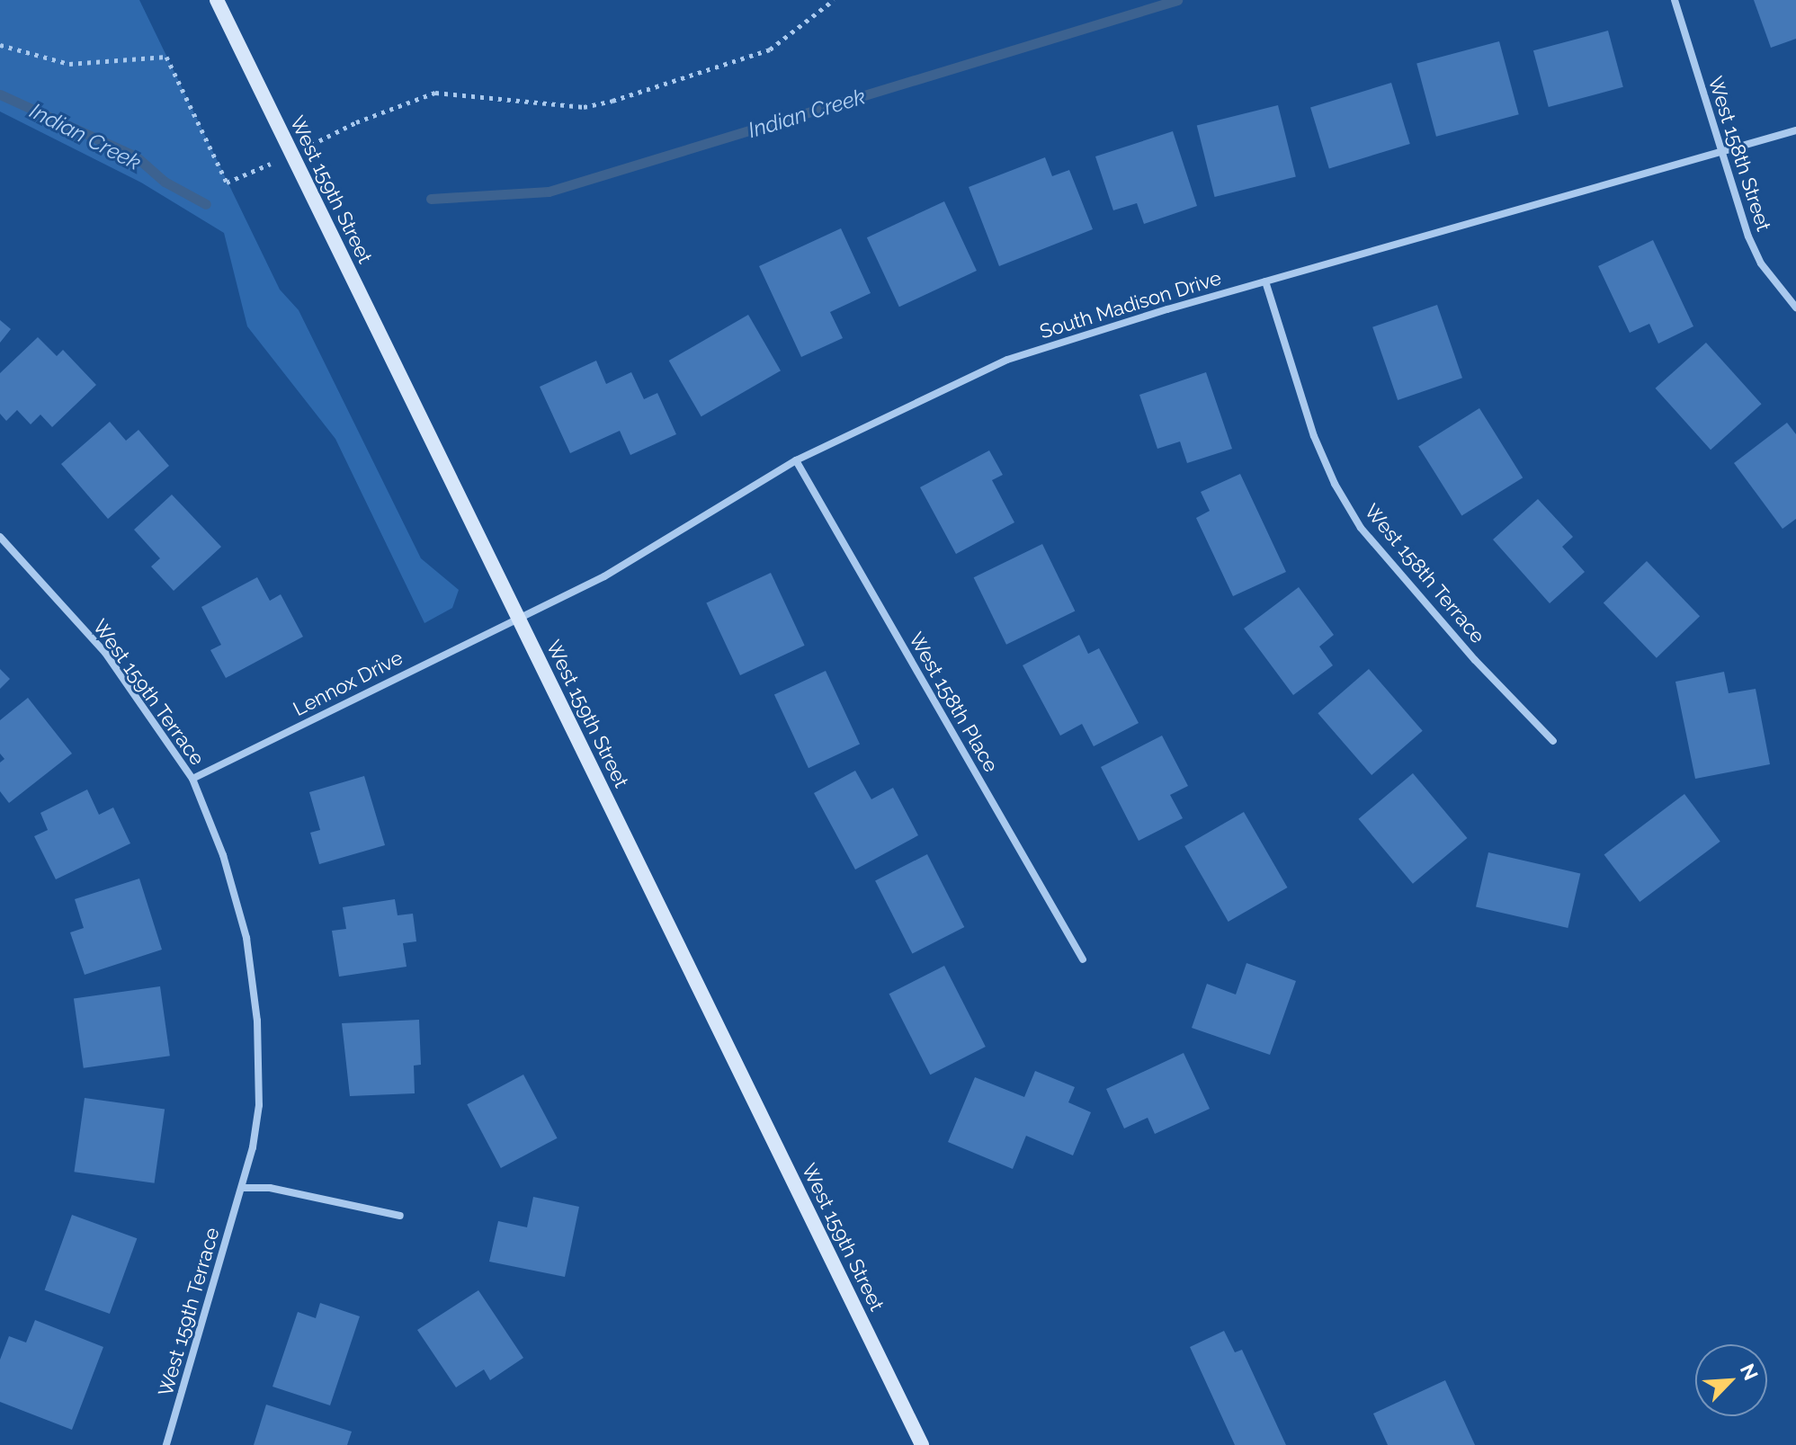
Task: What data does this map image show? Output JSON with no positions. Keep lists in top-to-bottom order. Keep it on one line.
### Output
{"streets":{"main road":["West 159th Street"],"street":["West 158th Street","South Madison Drive","West 158th Terrace","Lennox Drive","West 159th Terrace","West 158th Place"]},"crossings":[["West 158th Street","South Madison Drive"],["West 159th Street","South Madison Drive"],["West 159th Street","Lennox Drive"],["South Madison Drive","West 158th Terrace"],["South Madison Drive","Lennox Drive"],["South Madison Drive","West 158th Place"],["Lennox Drive","West 159th Terrace"]],"water":["Indian Creek"],"north":"top right"}
